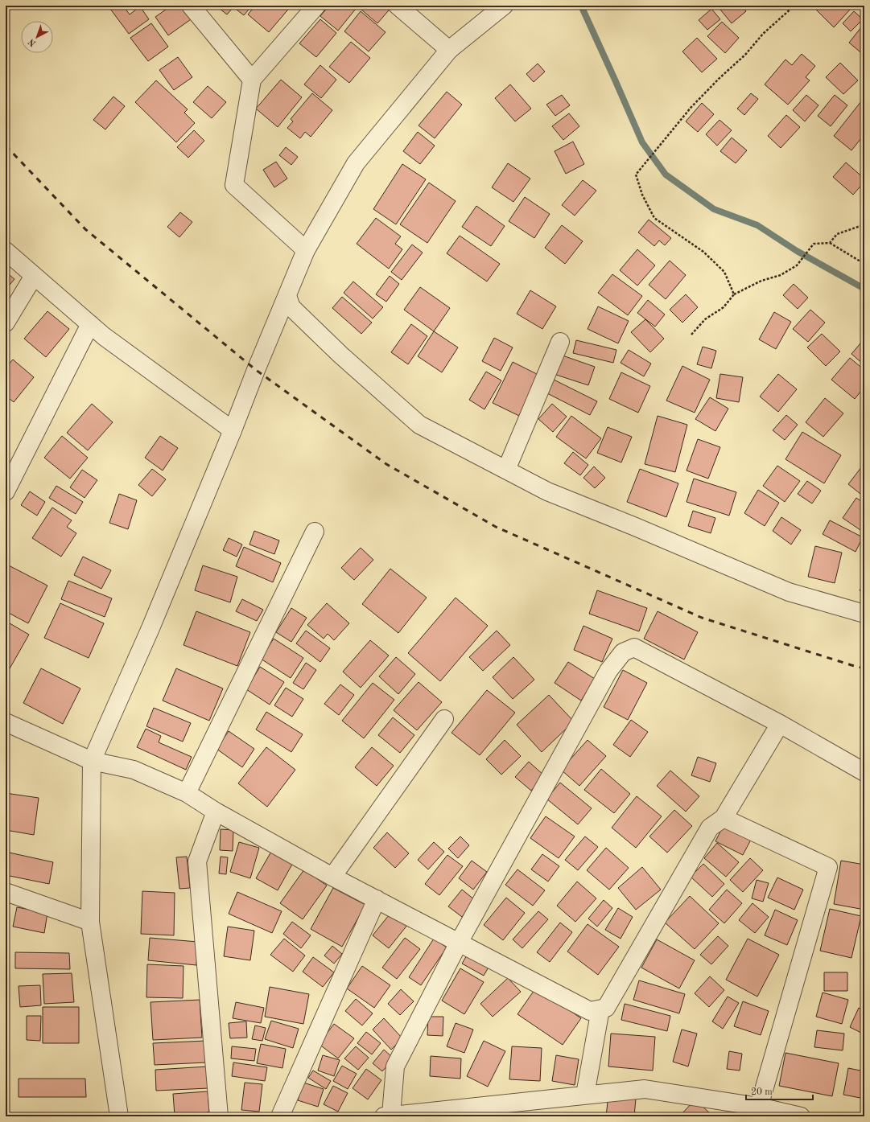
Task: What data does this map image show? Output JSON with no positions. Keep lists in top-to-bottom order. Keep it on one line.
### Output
{"scale_bar":"20 m","north":"bottom left"}
